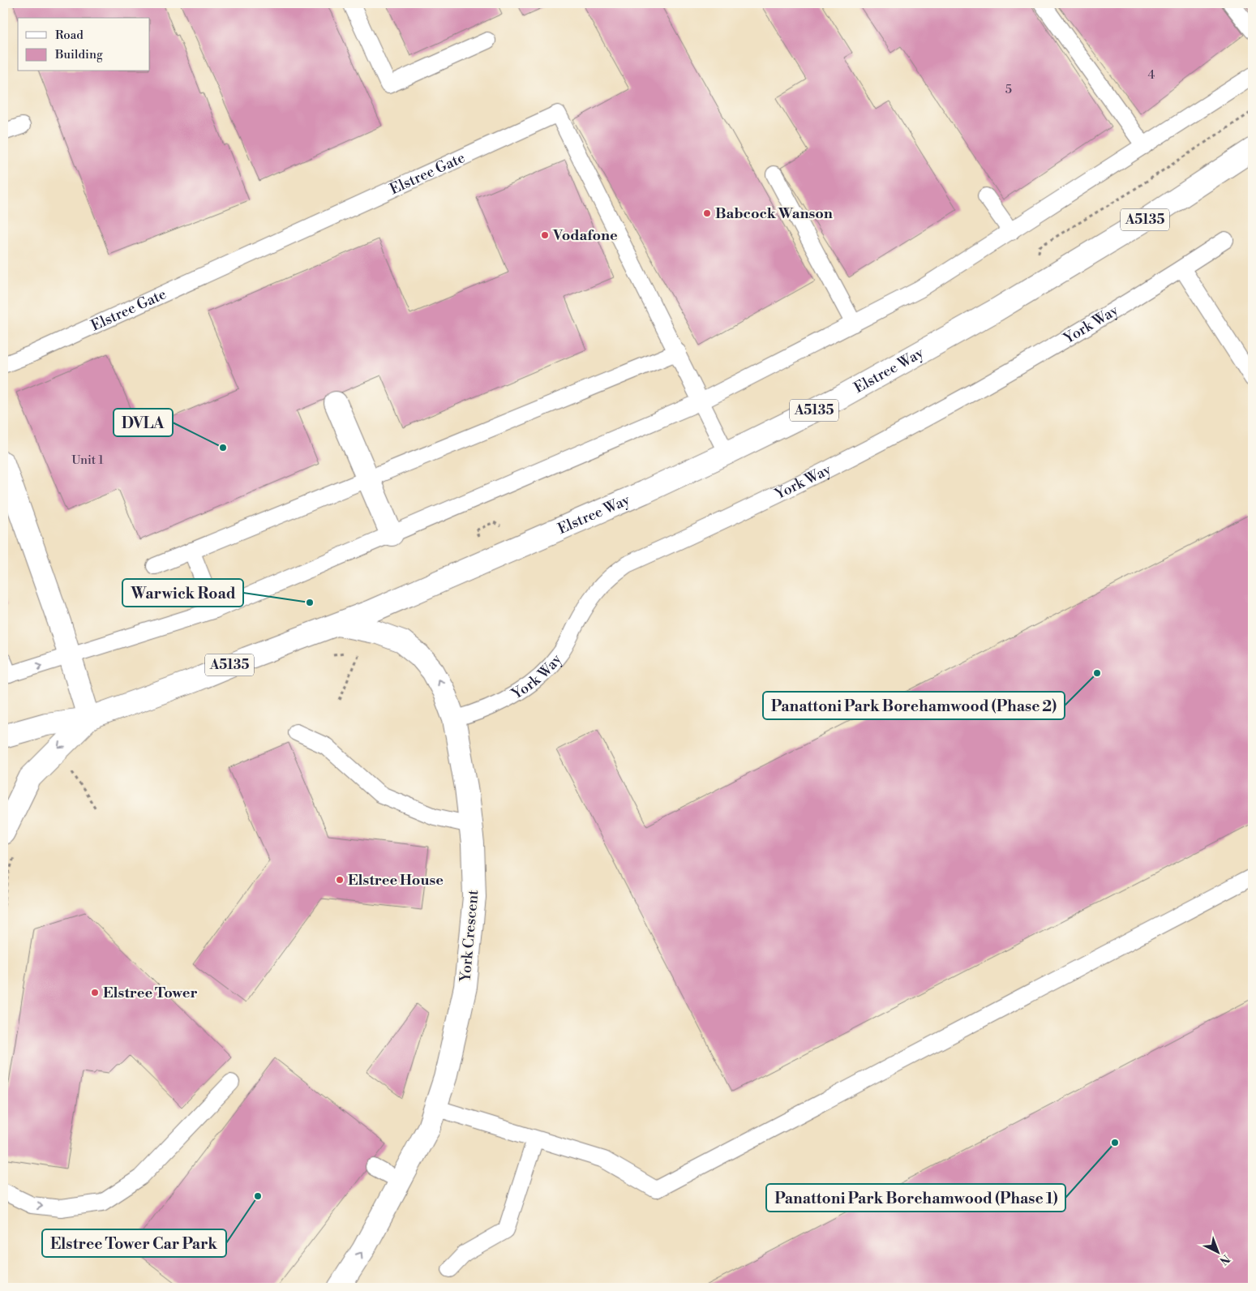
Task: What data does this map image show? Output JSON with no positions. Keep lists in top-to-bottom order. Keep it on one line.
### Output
{"streets":{"main road":["A5135","Elstree Way","York Crescent"],"lane":["Elstree Gate","York Way"]},"crossings":[["Elstree Gate","Elstree Way"],["A5135","Elstree Way"],["A5135","York Crescent"],["York Way","York Crescent"],["Elstree Way","York Crescent"]],"places":["Babcock Wanson","Vodafone","DVLA","Warwick Road","Panattoni Park Borehamwood (Phase 2)","Elstree House","Elstree Tower","Panattoni Park Borehamwood (Phase 1)","Elstree Tower Car Park"],"house_numbers":["4","5","Unit 1"],"legend":["Road","Building"],"north":"bottom right"}
